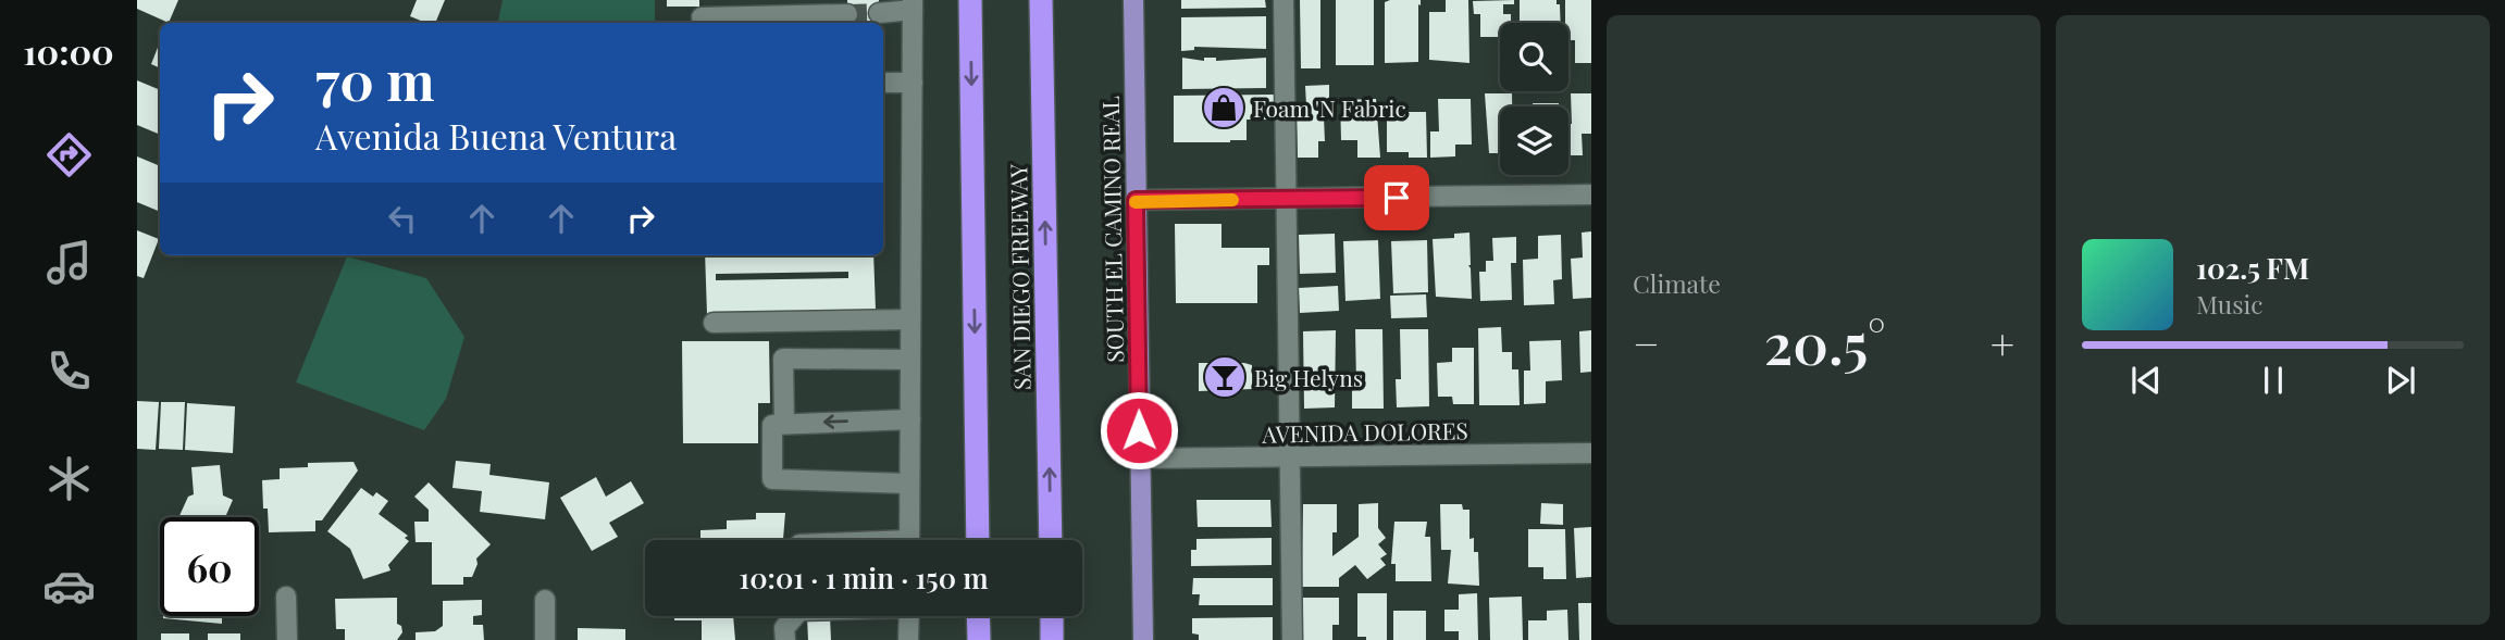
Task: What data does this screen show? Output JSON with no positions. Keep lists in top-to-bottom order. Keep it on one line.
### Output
{"streets":{"highway":["SAN DIEGO FREEWAY"],"main road":["SOUTH EL CAMINO REAL"],"street":["AVENIDA DOLORES"]},"crossings":[["SOUTH EL CAMINO REAL","AVENIDA DOLORES"]],"places":{"shop":["Foam 'N Fabric"],"bar":["Big Helyns"]},"page":{"tabs":"10:00","tile":"Climate","turn":["70 m","Avenida Buena Ventura"],"song":["102.5 FM","Music"],"heat":["−","20.5°","+"],"limit":"60","trip":"10:01 · 1 min · 150 m"}}
